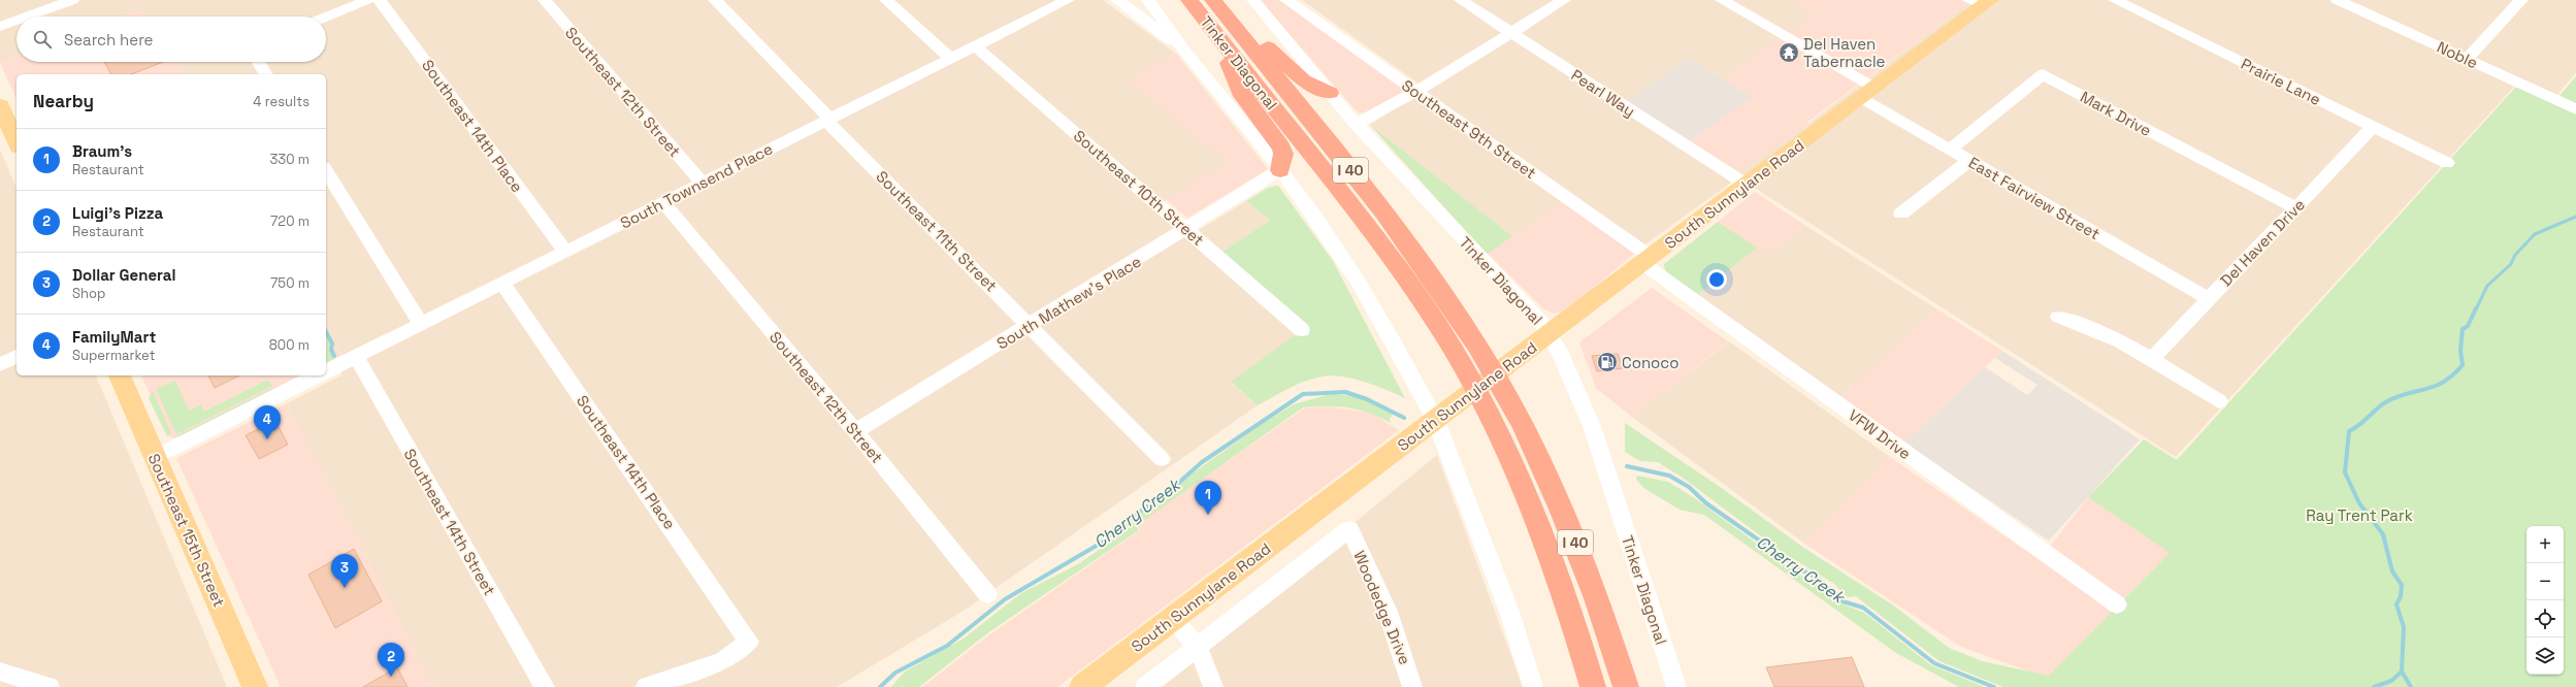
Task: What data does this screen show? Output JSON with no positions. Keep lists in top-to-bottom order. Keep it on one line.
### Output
{"streets":{"highway":["Tinker Diagonal","I 40"],"main road":["South Sunnylane Road","Southeast 15th Street"],"street":["Noble","Prairie Lane","Southeast 12th Street","Pearl Way","Mark Drive","Southeast 14th Place","Southeast 9th Street","South Townsend Place","Southeast 10th Street","East Fairview Street","Southeast 11th Street","Del Haven Drive","South Mathew's Place","VFW Drive","Southeast 14th Street","Woodedge Drive"]},"crossings":[["Tinker Diagonal","South Sunnylane Road"],["Prairie Lane","Del Haven Drive"],["Southeast 12th Street","South Townsend Place"],["Southeast 12th Street","South Mathew's Place"],["Pearl Way","South Sunnylane Road"],["Mark Drive","East Fairview Street"],["Mark Drive","Del Haven Drive"],["Southeast 14th Place","South Townsend Place"],["Southeast 9th Street","South Sunnylane Road"],["Southeast 9th Street","VFW Drive"],["South Townsend Place","Southeast 10th Street"],["South Townsend Place","Southeast 11th Street"],["South Townsend Place","Southeast 14th Street"],["Southeast 10th Street","South Mathew's Place"],["South Sunnylane Road","East Fairview Street"],["South Sunnylane Road","VFW Drive"],["East Fairview Street","Del Haven Drive"],["Southeast 11th Street","South Mathew's Place"]],"water":["Cherry Creek"],"parks":["Ray Trent Park"],"places":{"temple":["Del Haven Tabernacle"],"fuel station":["Conoco"]},"page":{"search":"Search here","heading":["Nearby","4 results"],"list":[{"mark":"1","name":"Braum's","note":"Restaurant","value":"330 m"},{"mark":"2","name":"Luigi's Pizza","note":"Restaurant","value":"720 m"},{"mark":"3","name":"Dollar General","note":"Shop","value":"750 m"},{"mark":"4","name":"FamilyMart","note":"Supermarket","value":"800 m"}],"pins":["4","1","3","2"],"map_buttons":["+","−"]}}
